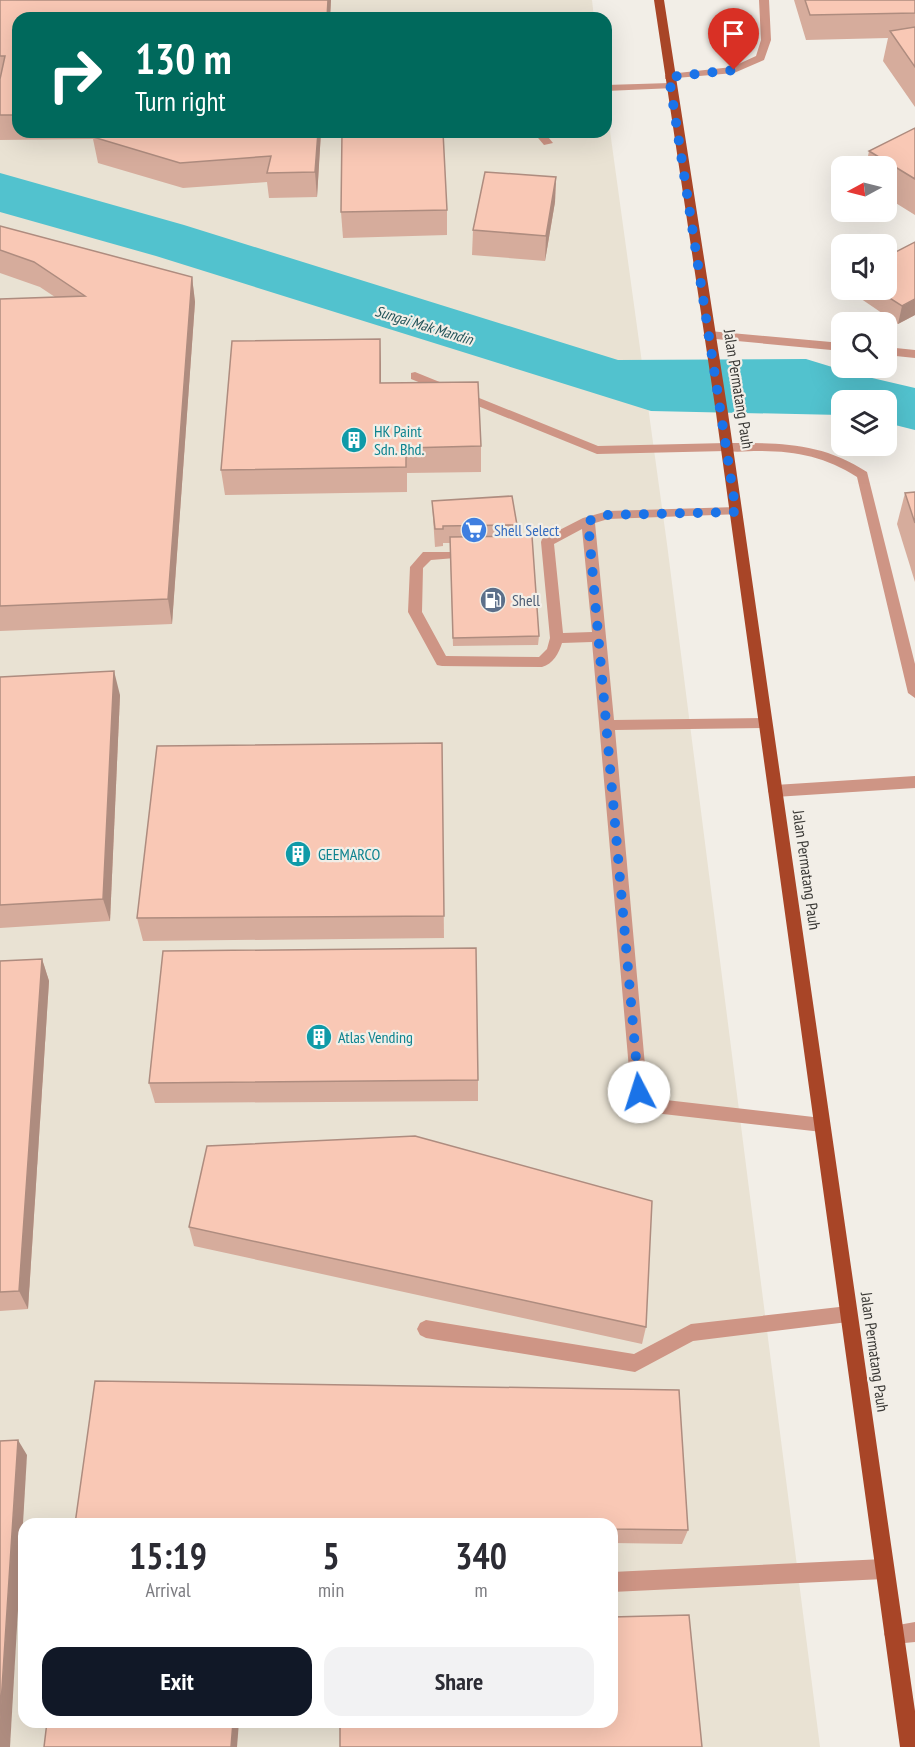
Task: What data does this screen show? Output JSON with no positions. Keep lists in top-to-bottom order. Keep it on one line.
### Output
{"streets":{"main road":["Jalan Permatang Pauh"]},"water":["Sungai Mak Mandin"],"places":{"building":["HK Paint Sdn. Bhd.","GEEMARCO","Atlas Vending"],"supermarket":["Shell Select"],"fuel station":["Shell"]},"north":"left","page":{"turn":["130 m","Turn right"],"eta":["15:19","Arrival","5","min","340","m"],"buttons":["Exit","Share"]}}
